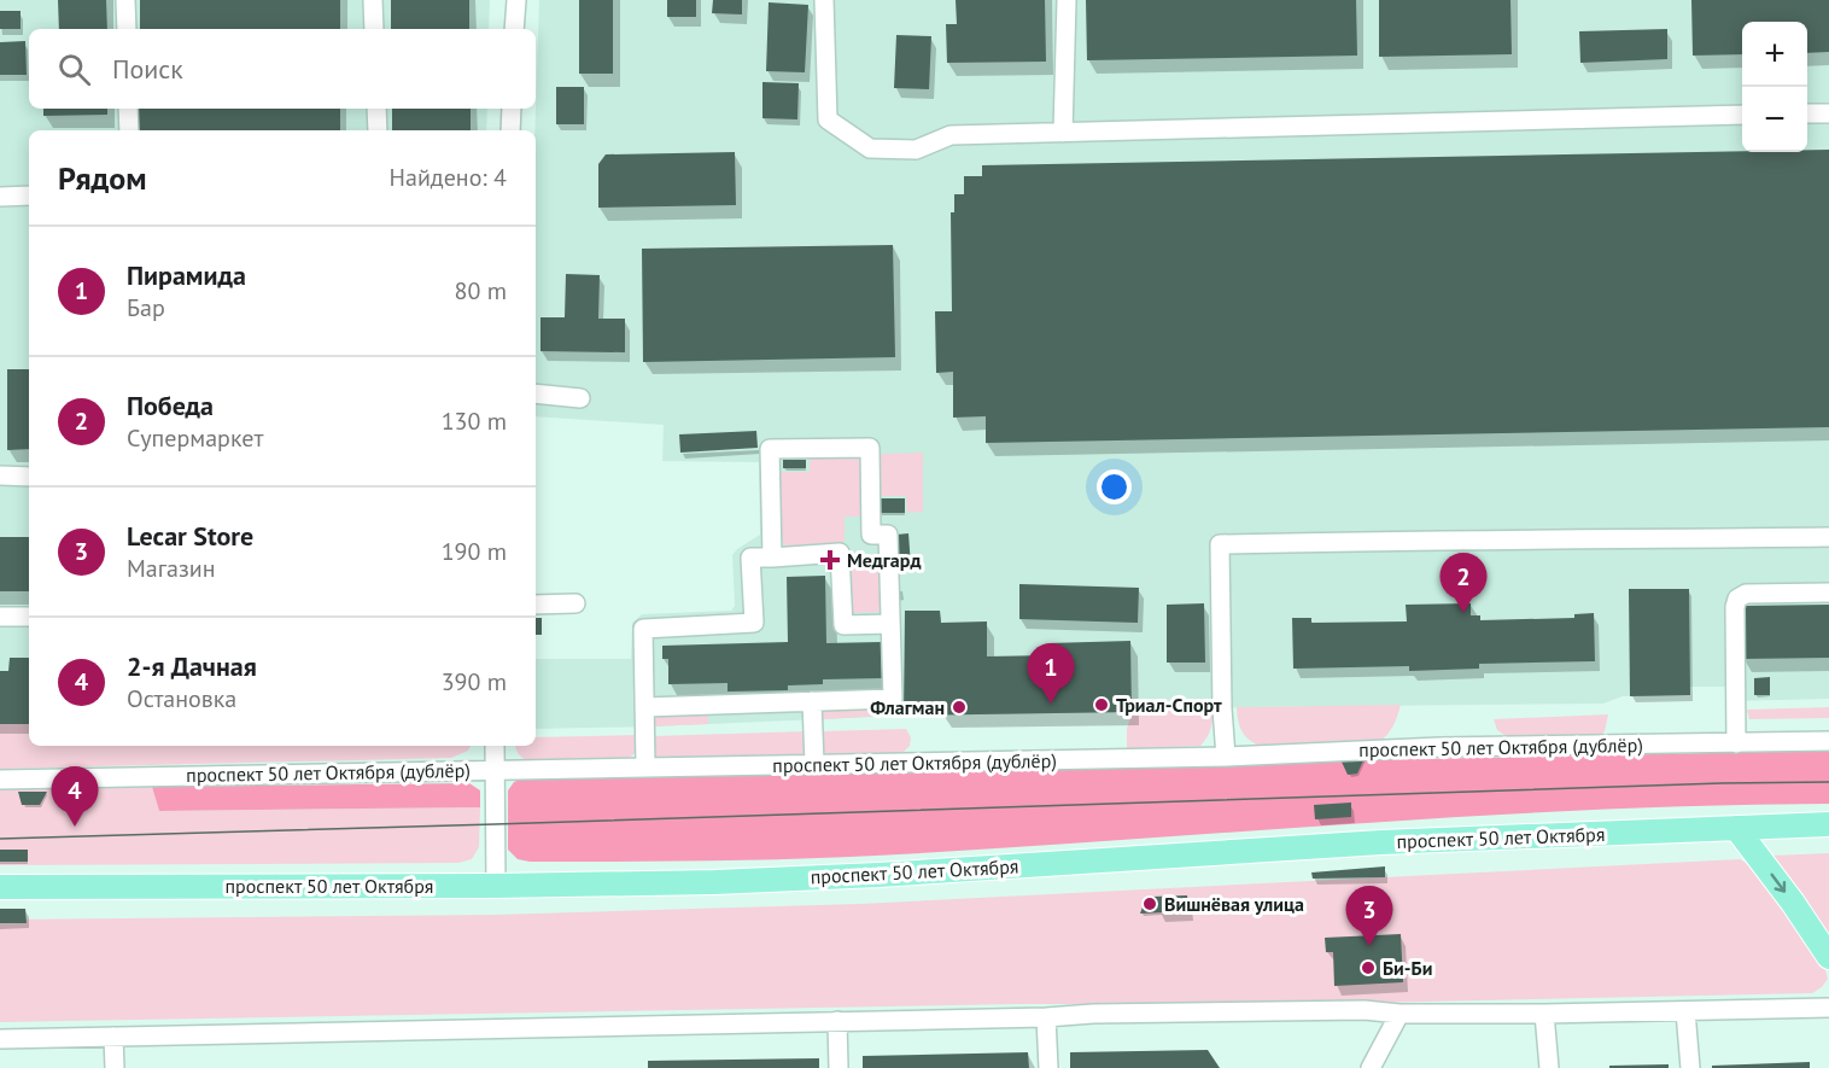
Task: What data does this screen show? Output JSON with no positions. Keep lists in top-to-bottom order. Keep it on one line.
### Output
{"streets":{"main road":["проспект 50 лет Октября"],"street":["проспект 50 лет Октября (дублёр)"]},"places":{"health":["Медгард"],"other":["Триал-Спорт","Флагман","Вишнёвая улица","Би-Би"]},"page":{"map_buttons":["+","−"],"search":"Поиск","heading":["Рядом","Найдено: 4"],"list":[{"mark":"1","name":"Пирамида","note":"Бар","value":"80 m"},{"mark":"2","name":"Победа","note":"Супермаркет","value":"130 m"},{"mark":"3","name":"Lecar Store","note":"Магазин","value":"190 m"},{"mark":"4","name":"2-я Дачная","note":"Остановка","value":"390 m"}],"pins":["2","1","4","3"]}}
